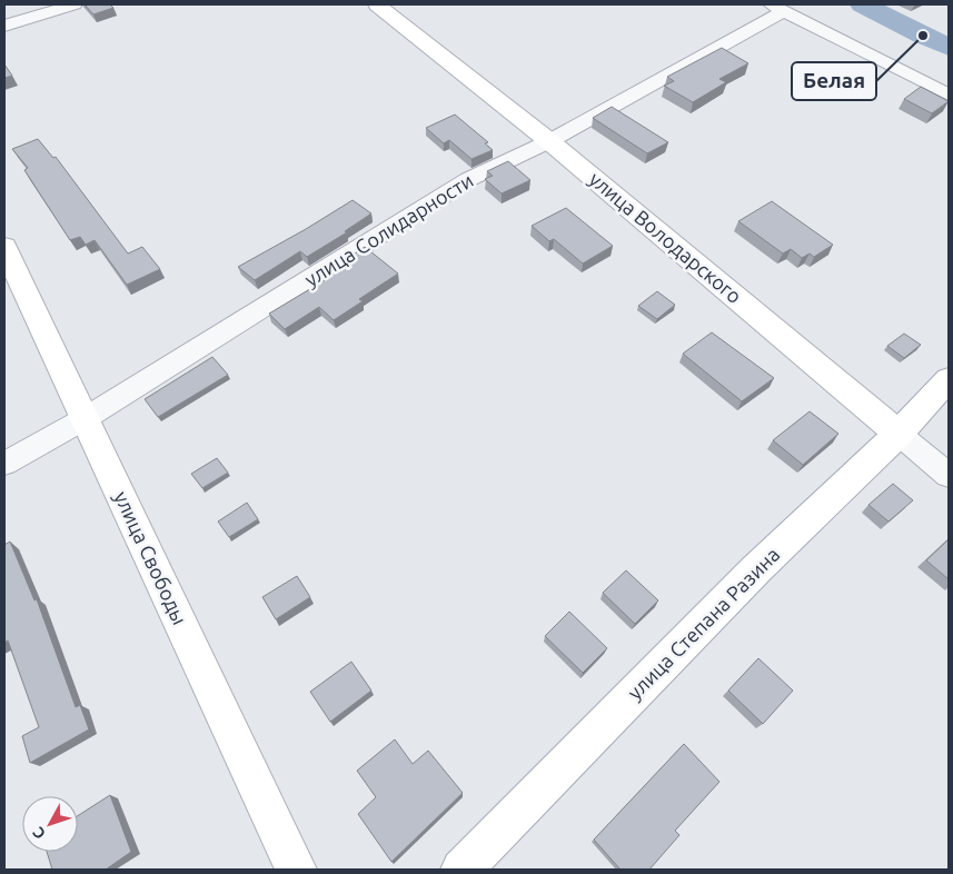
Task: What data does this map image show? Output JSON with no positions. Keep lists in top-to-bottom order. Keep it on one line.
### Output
{"streets":{"main road":["улица Володарского","улица Свободы","улица Степана Разина"],"street":["улица Солидарности"]},"crossings":[["улица Солидарности","улица Володарского"],["улица Солидарности","улица Свободы"],["улица Володарского","улица Степана Разина"]],"places":["Белая"],"north":"bottom left"}
